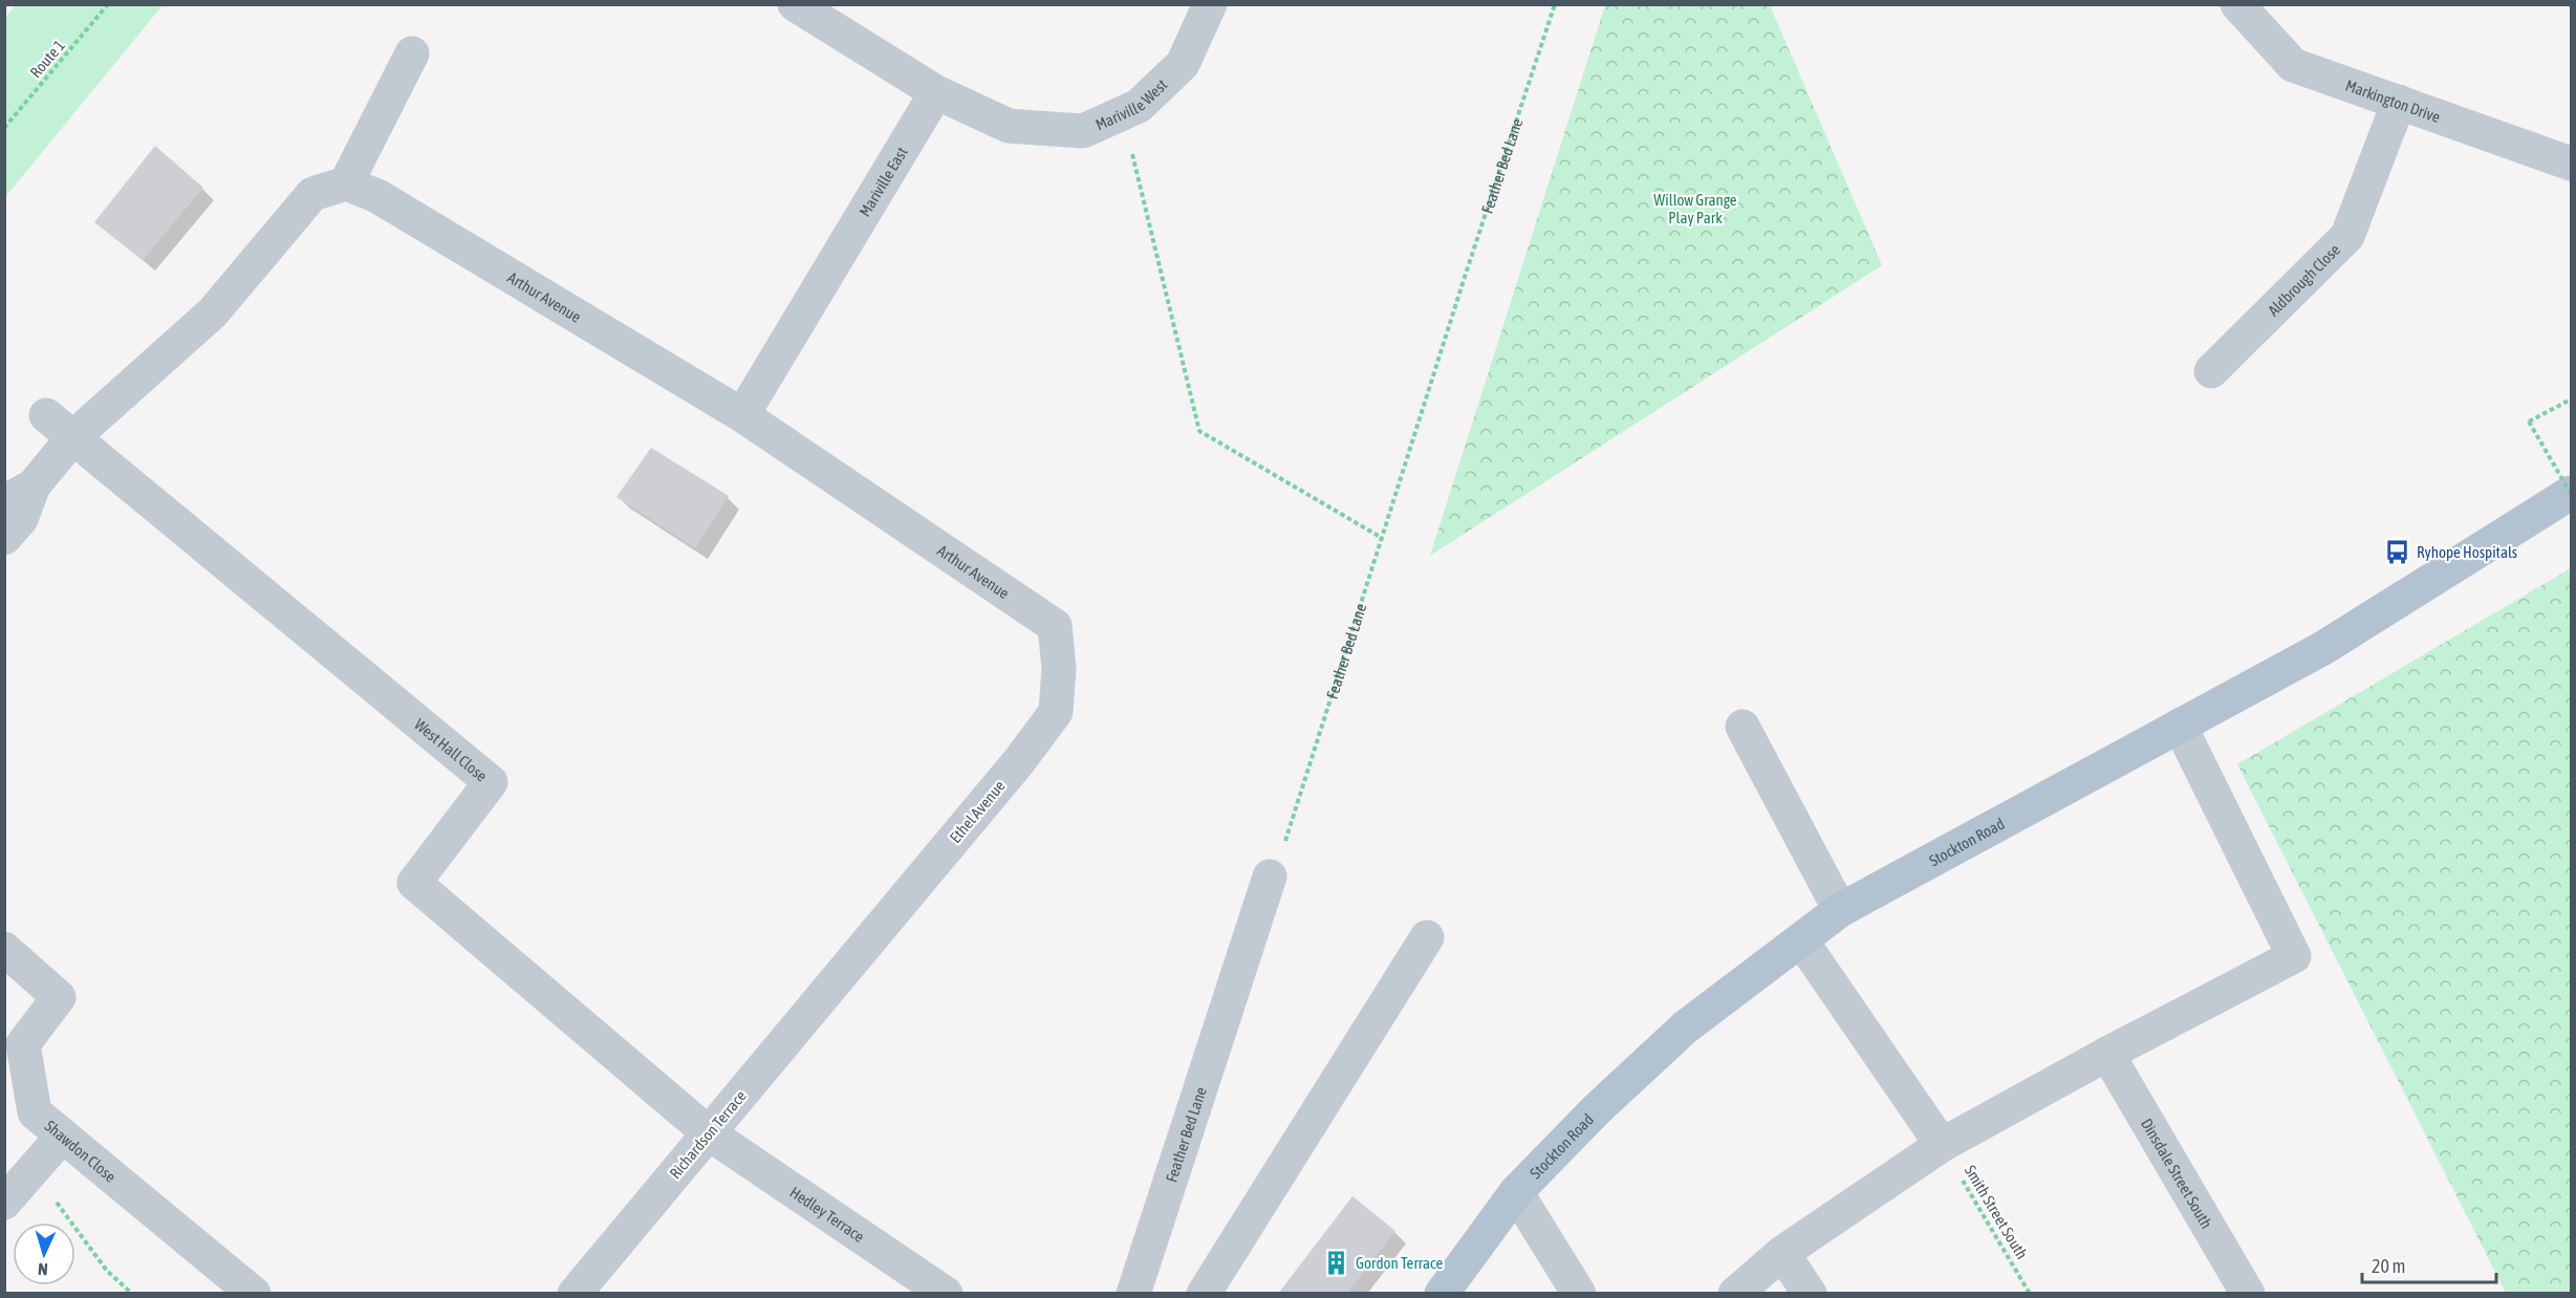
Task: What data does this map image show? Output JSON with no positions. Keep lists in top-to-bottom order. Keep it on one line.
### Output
{"streets":{"main road":["Stockton Road"],"street":["Markington Drive","Mariville West","Feather Bed Lane","Mariville East","Aldbrough Close","Arthur Avenue","West Hall Close","Ethel Avenue","Richardson Terrace","Shawdon Close","Dinsdale Street South","Hedley Terrace"],"path":["Route 1","Smith Street South"]},"crossings":[["Markington Drive","Aldbrough Close"],["Mariville West","Mariville East"],["Mariville East","Arthur Avenue"],["Arthur Avenue","Ethel Avenue"],["West Hall Close","Richardson Terrace"],["West Hall Close","Hedley Terrace"],["Ethel Avenue","Richardson Terrace"],["Richardson Terrace","Hedley Terrace"]],"parks":["Willow Grange Play Park"],"places":{"bus stop":["Ryhope Hospitals"],"building":["Gordon Terrace"]},"scale_bar":"20 m","north":"bottom"}
